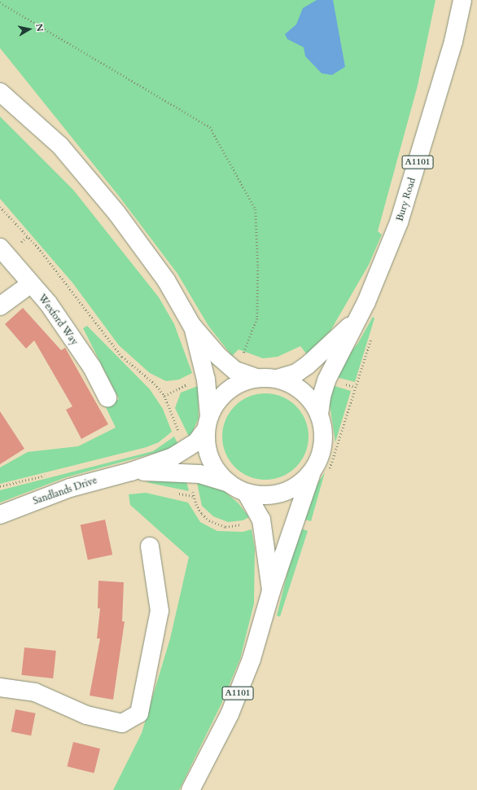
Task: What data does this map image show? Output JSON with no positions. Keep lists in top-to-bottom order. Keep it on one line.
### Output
{"streets":{"main road":["A1101","Bury Road","Wexford Way","Sandlands Drive"]},"north":"right"}
